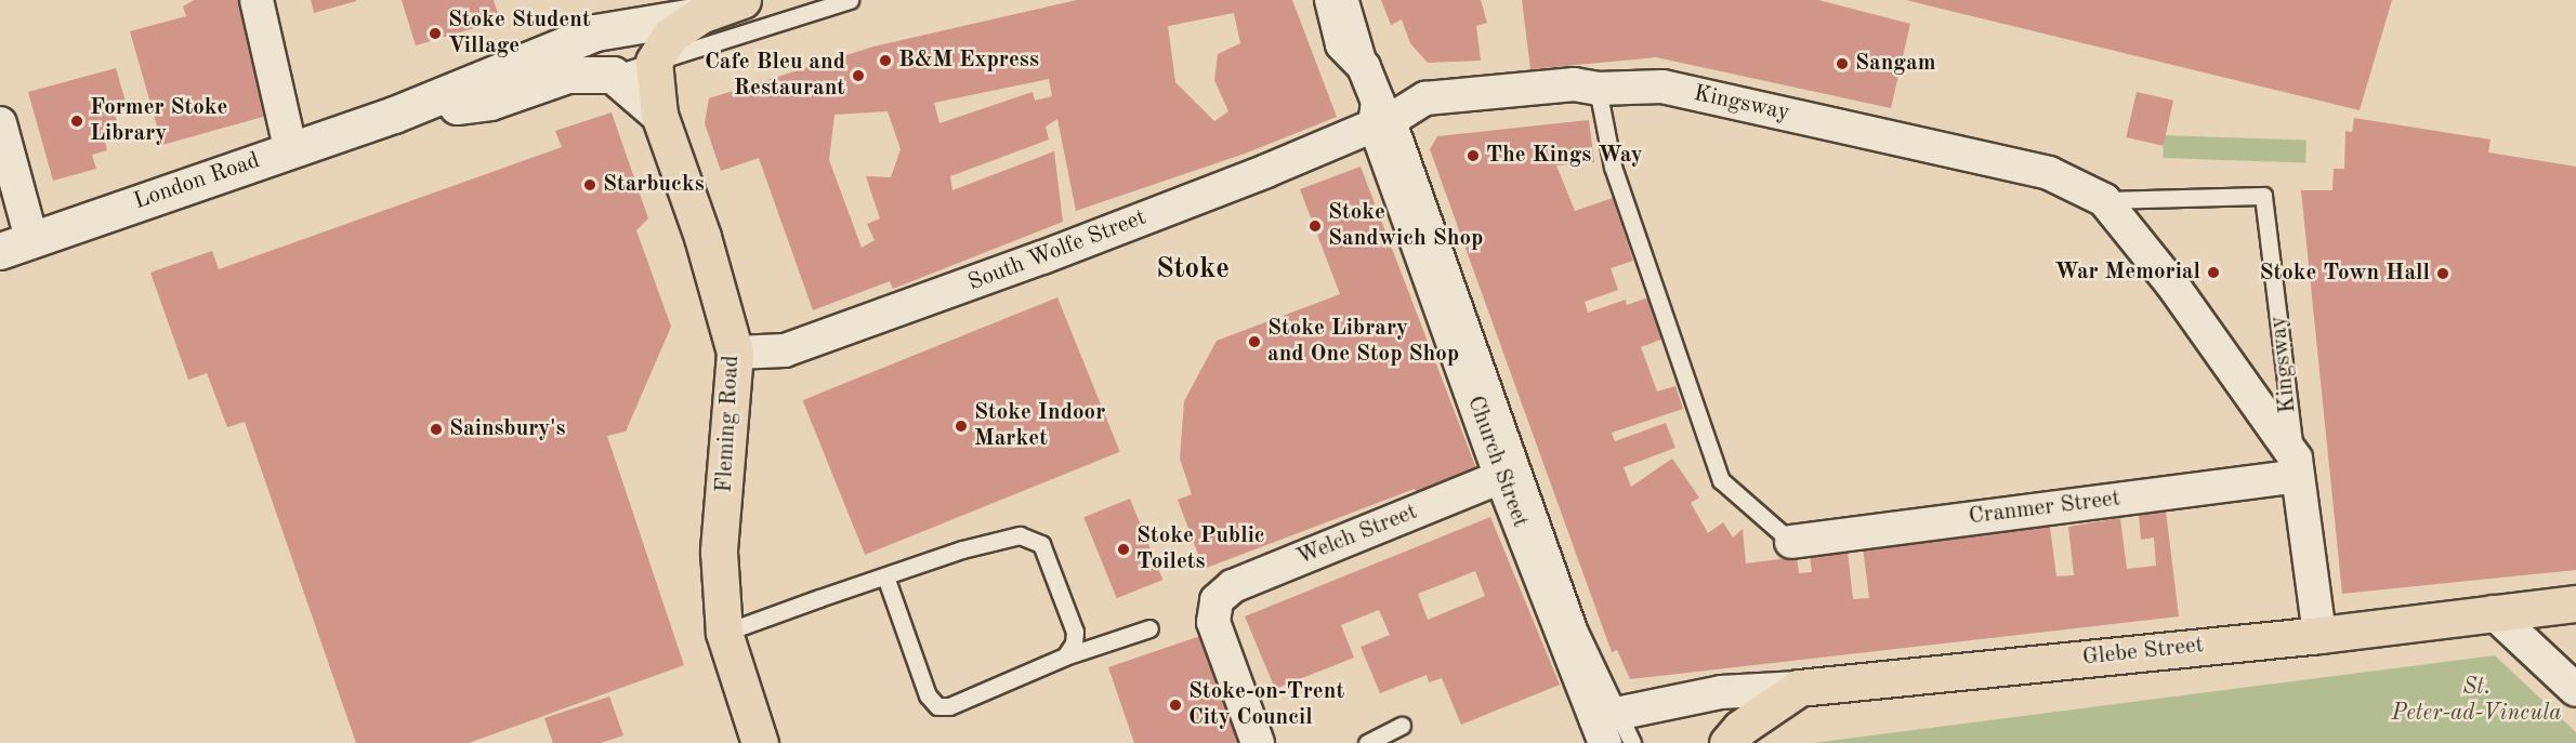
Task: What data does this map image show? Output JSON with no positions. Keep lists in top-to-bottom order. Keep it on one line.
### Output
{"streets":{"main road":["London Road","Fleming Road","Glebe Street"],"street":["Kingsway","South Wolfe Street","Church Street","Cranmer Street","Welch Street"]},"crossings":[["Kingsway","South Wolfe Street"],["Kingsway","Church Street"],["Kingsway","Cranmer Street"],["Kingsway","Glebe Street"],["South Wolfe Street","Fleming Road"],["South Wolfe Street","Church Street"],["Church Street","Welch Street"]],"districts":["Stoke"],"parks":["St. Peter-ad-Vincula"],"places":["Stoke Student Village","B&M Express","Sangam","Cafe Bleu and Restaurant","Former Stoke Library","The Kings Way","Starbucks","Stoke Sandwich Shop","War Memorial","Stoke Town Hall","Stoke Library and One Stop Shop","Stoke Indoor Market","Sainsbury's","Stoke Public Toilets","Stoke-on-Trent City Council"]}
